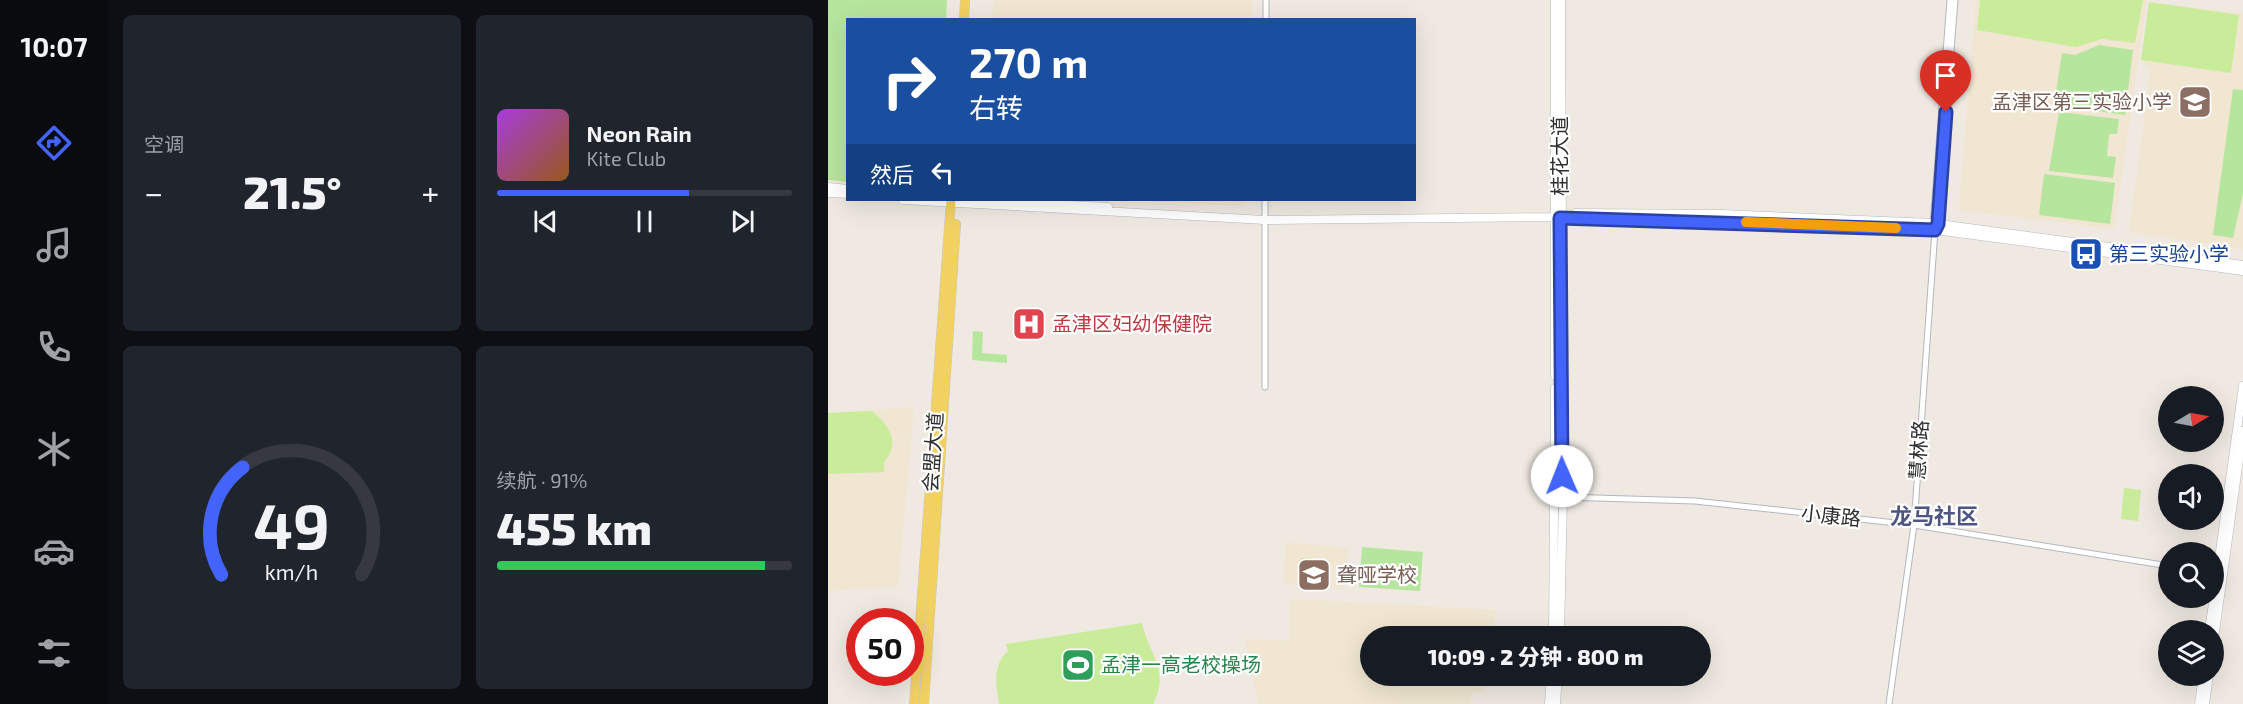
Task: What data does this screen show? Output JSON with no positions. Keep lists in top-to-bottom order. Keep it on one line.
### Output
{"streets":{"main road":["会盟大道"],"street":["桂花大道","慧林路","小康路"]},"crossings":[["桂花大道","小康路"],["慧林路","小康路"]],"districts":["龙马社区"],"places":{"school or university":["孟津区第三实验小学","聋哑学校"],"bus stop":["第三实验小学"],"hospital":["孟津区妇幼保健院"],"sports":["孟津一高老校操场"]},"north":"right","page":{"tabs":"10:07","tile":["空调",["续航 · 91%","455 km"]],"turn":["270 m","右转"],"song":["Neon Rain","Kite Club"],"then":"然后","heat":["−","21.5°","+"],"limit":"50","trip":"10:09 · 2 分钟 · 800 m","gauge":["49","km/h"]}}
